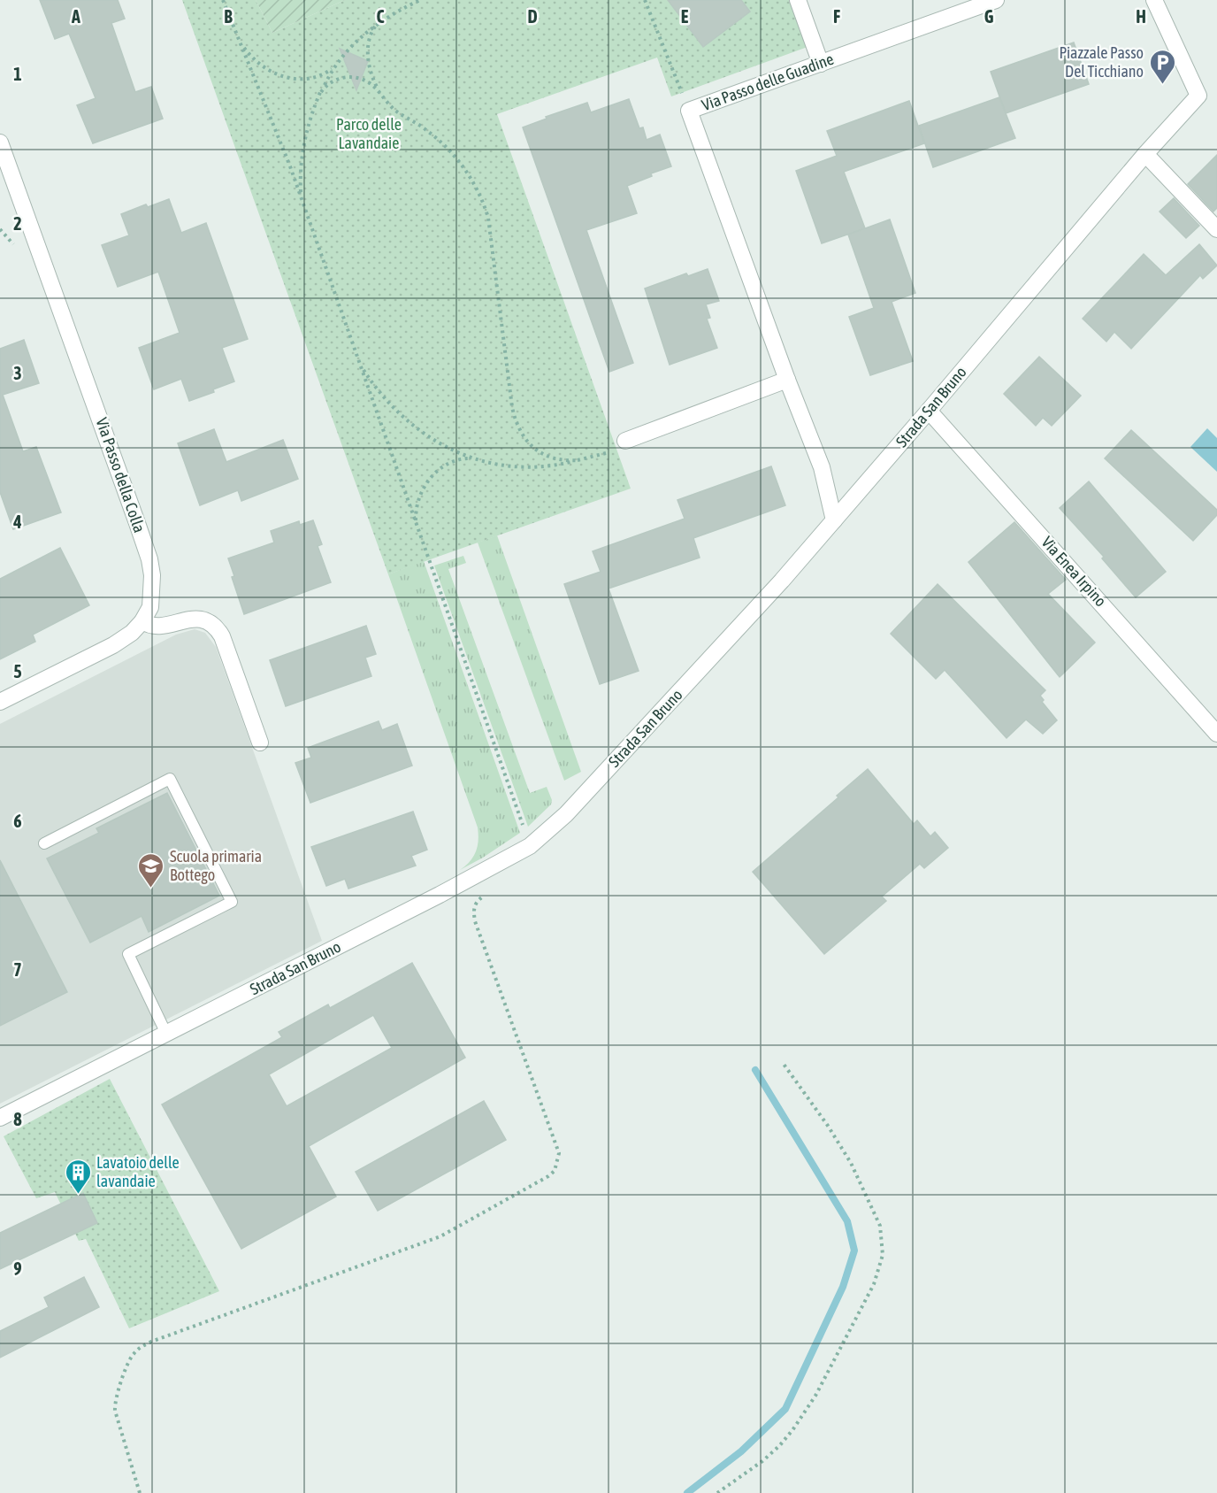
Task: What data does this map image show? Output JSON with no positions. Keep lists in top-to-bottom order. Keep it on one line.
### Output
{"streets":{"street":["Via Passo delle Guadine","Strada San Bruno","Via Passo della Colla","Via Enea Irpino"]},"crossings":[["Via Passo delle Guadine","Strada San Bruno"],["Strada San Bruno","Via Enea Irpino"]],"parks":["Parco delle Lavandaie"],"places":{"parking":["Piazzale Passo Del Ticchiano"],"school or university":["Scuola primaria Bottego"],"building":["Lavatoio delle lavandaie"]},"grid":{"columns":["A","B","C","D","E","F","G","H"],"rows":["1","2","3","4","5","6","7","8","9"]}}
